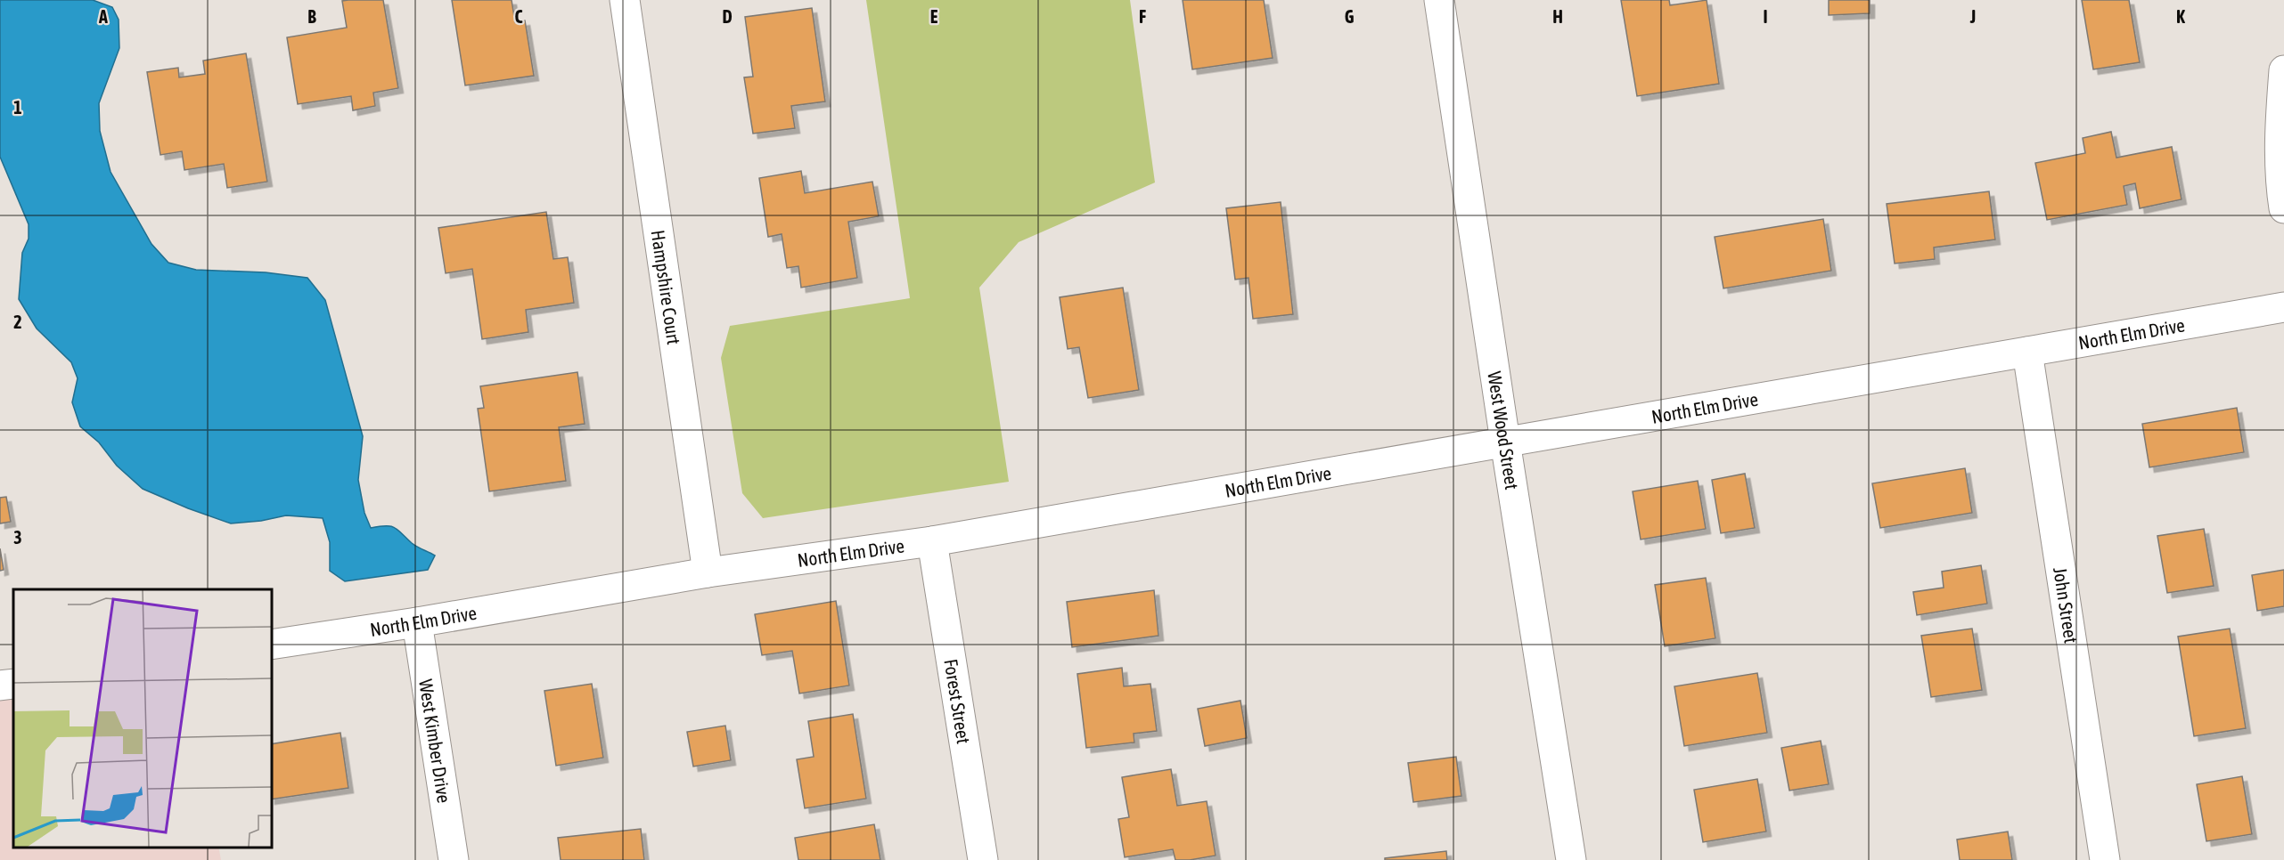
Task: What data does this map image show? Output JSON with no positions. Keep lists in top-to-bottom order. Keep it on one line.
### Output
{"streets":{"street":["Hampshire Court","North Elm Drive","West Wood Street","John Street","Forest Street","West Kimber Drive"]},"crossings":[["Hampshire Court","North Elm Drive"],["North Elm Drive","West Wood Street"],["North Elm Drive","John Street"],["North Elm Drive","Forest Street"],["North Elm Drive","West Kimber Drive"]],"grid":{"columns":["A","B","C","D","E","F","G","H","I","J","K"],"rows":["1","2","3"]}}
